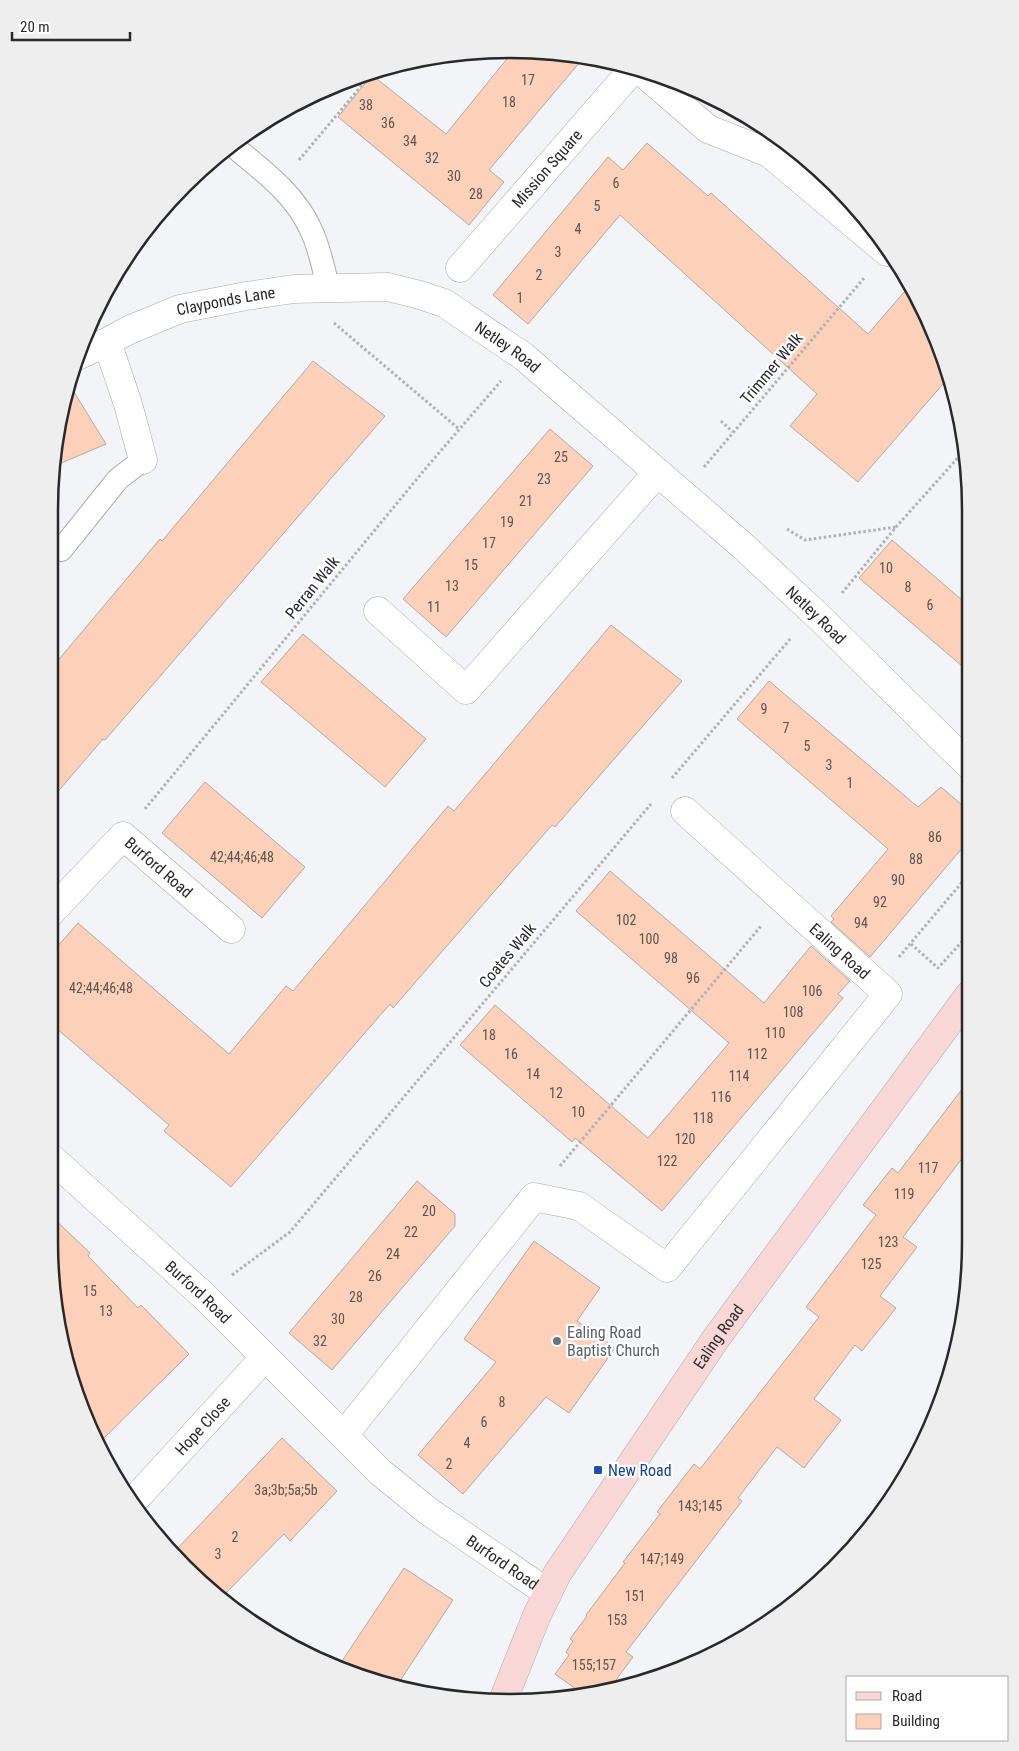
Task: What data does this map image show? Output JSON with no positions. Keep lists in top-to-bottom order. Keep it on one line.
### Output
{"streets":{"main road":["Ealing Road"],"street":["Mission Square","Clayponds Lane","Netley Road","Burford Road","Hope Close"],"path":["Trimmer Walk","Perran Walk","Coates Walk"]},"crossings":[["Clayponds Lane","Netley Road"],["Netley Road","Trimmer Walk"],["Netley Road","Perran Walk"],["Perran Walk","Burford Road"],["Burford Road","Ealing Road"],["Burford Road","Coates Walk"],["Burford Road","Hope Close"]],"places":{"other":["Ealing Road Baptist Church"],"transit":["New Road"]},"house_numbers":["17","18","38","36","34","32","30","6","28","5","4","3","2","1","25","23","21","19","17","15","10","13","8","6","11","9","7","5","3","1","86","42;44;46;48","88","90","92","102","94","100","98","96","42;44;46;48","106","108","110","18","16","112","14","114","12","116","10","118","120","122","117","119","20","22","123","24","125","26","15","28","13","30","32","8","6","4","2","3a;3b;5a;5b","143;145","2","3","147;149","151","153","155;157"],"legend":["Road","Building"],"scale_bar":"20 m"}
